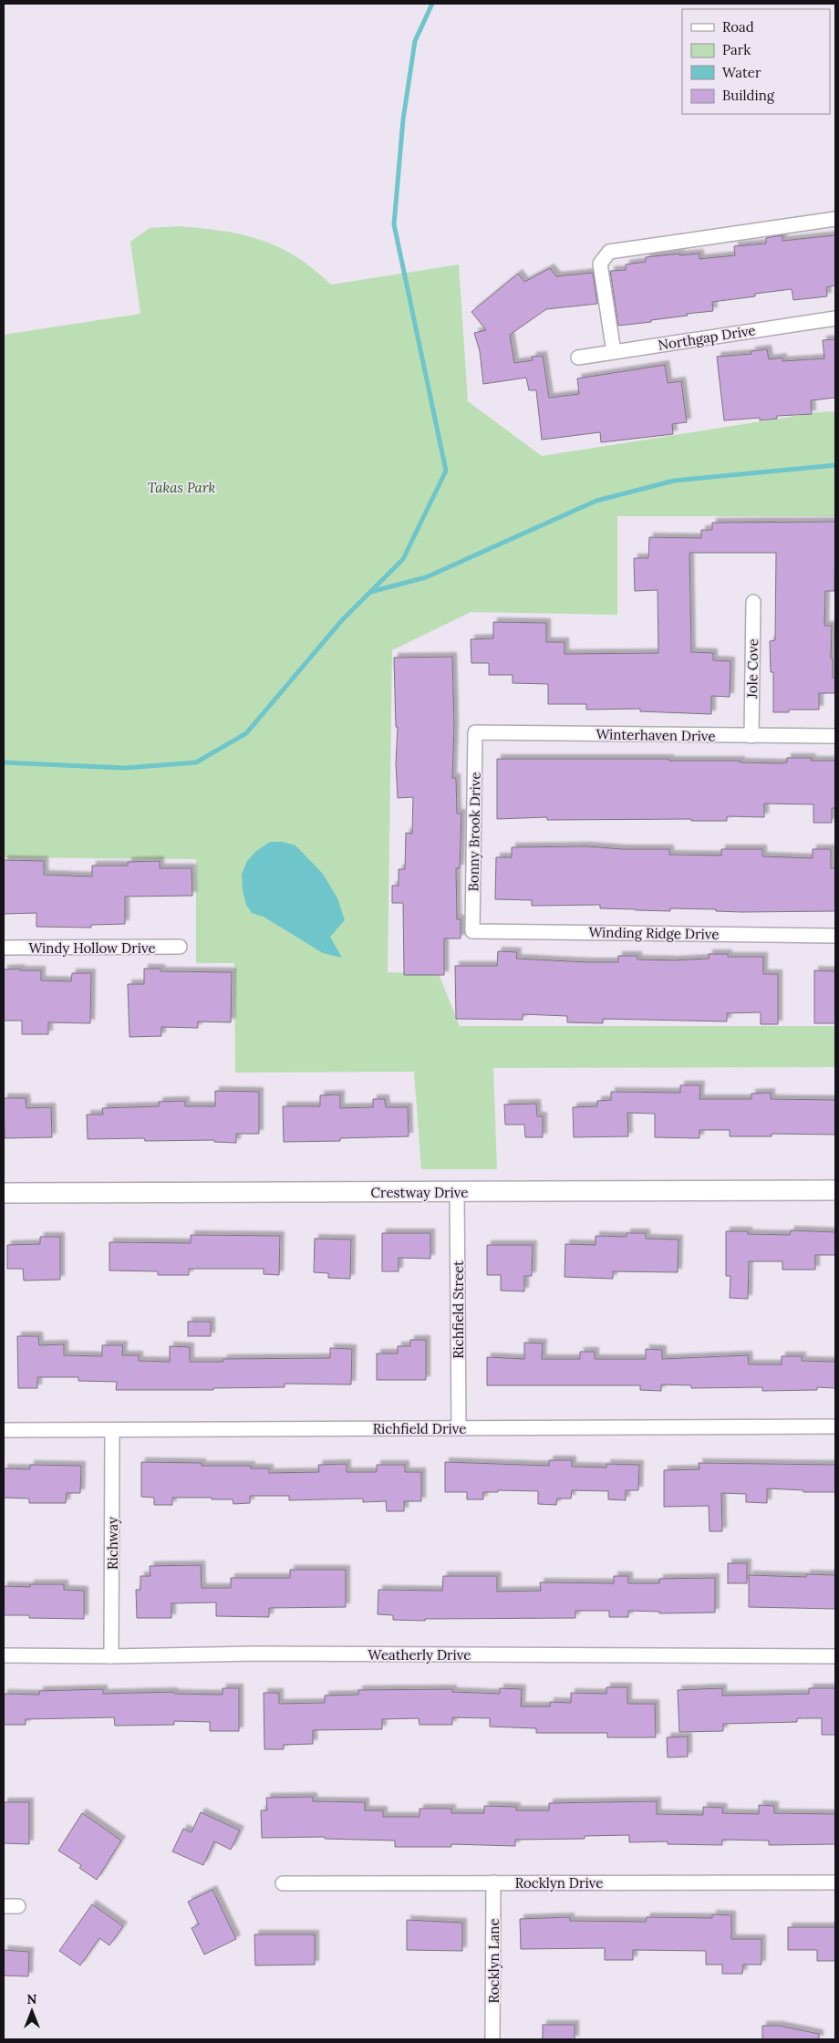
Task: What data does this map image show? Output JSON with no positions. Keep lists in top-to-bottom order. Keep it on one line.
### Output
{"streets":{"main road":["Crestway Drive"],"street":["Northgap Drive","Jole Cove","Winterhaven Drive","Bonny Brook Drive","Winding Ridge Drive","Windy Hollow Drive","Richfield Street","Richfield Drive","Richway","Weatherly Drive","Rocklyn Drive","Rocklyn Lane"]},"crossings":[["Jole Cove","Winterhaven Drive"],["Winterhaven Drive","Bonny Brook Drive"],["Bonny Brook Drive","Winding Ridge Drive"],["Crestway Drive","Richfield Street"],["Richfield Street","Richfield Drive"],["Richfield Drive","Richway"],["Richway","Weatherly Drive"],["Rocklyn Drive","Rocklyn Lane"]],"parks":["Takas Park"],"legend":["Road","Park","Water","Building"],"north":"top"}
